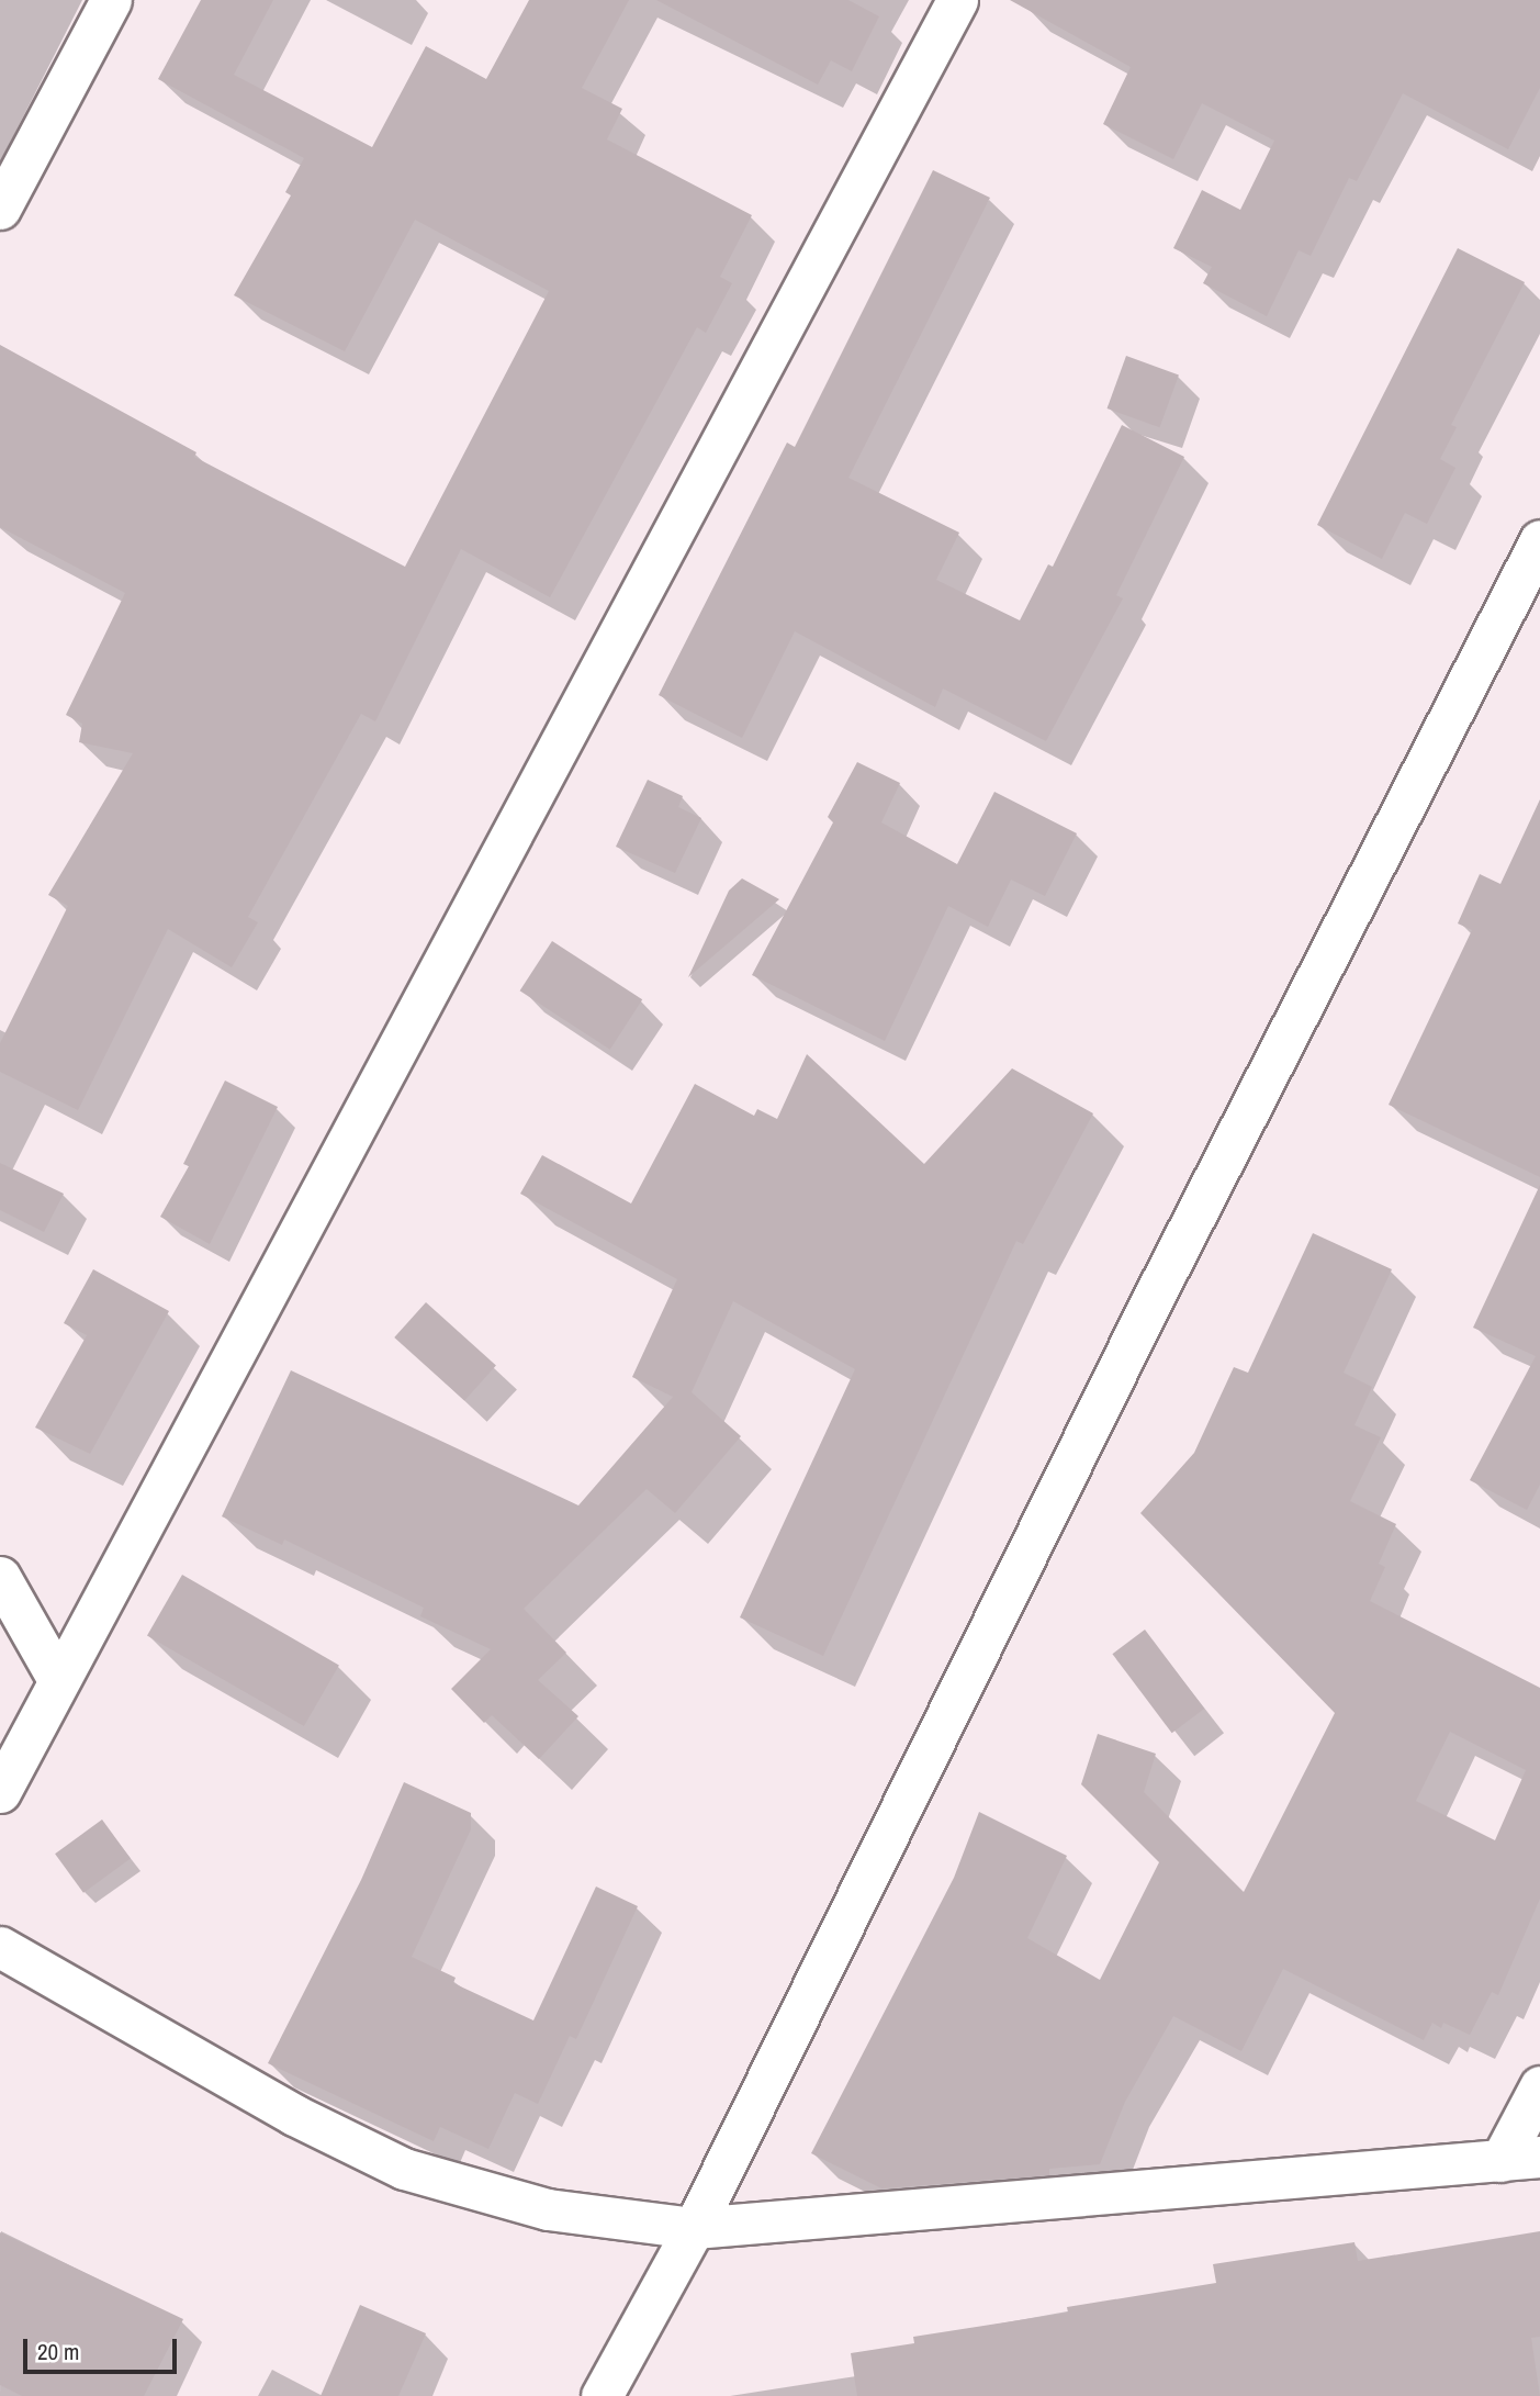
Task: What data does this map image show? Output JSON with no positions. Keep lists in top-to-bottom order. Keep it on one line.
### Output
{"scale_bar":"20 m"}
